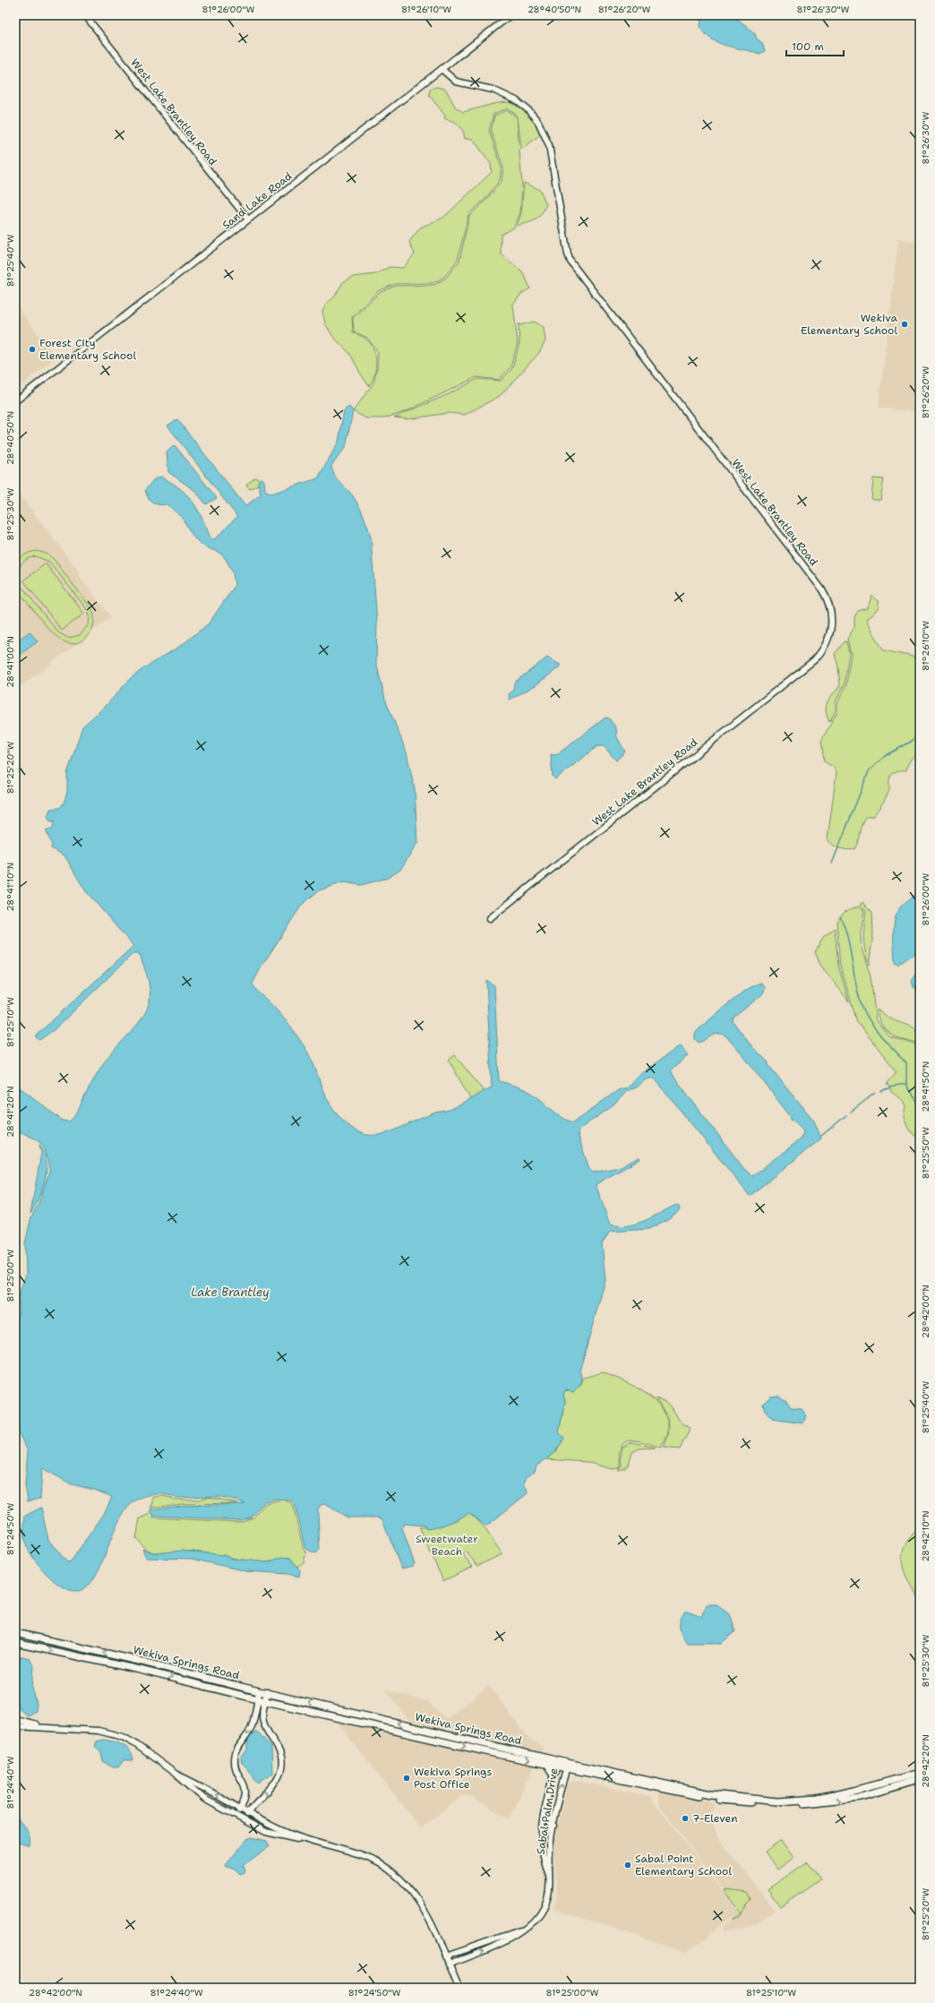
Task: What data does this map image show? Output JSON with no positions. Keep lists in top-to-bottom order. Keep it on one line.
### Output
{"streets":{"main road":["Wekiva Springs Road"],"street":["West Lake Brantley Road","Sand Lake Road","Sabal Palm Drive"]},"crossings":[["West Lake Brantley Road","Sand Lake Road"],["Wekiva Springs Road","Sabal Palm Drive"]],"water":["Lake Brantley"],"parks":["Sweetwater Beach"],"places":["Wekiva Elementary School","Forest City Elementary School","Wekiva Springs Post Office","7-Eleven","Sabal Point Elementary School"],"scale_bar":"100 m","coordinates":["81°26'00\"W","81°26'10\"W","28°40'50\"N","81°26'20\"W","81°26'30\"W","81°25'40\"W","81°25'30\"W","28°41'00\"N","81°25'20\"W","28°41'10\"N","81°25'10\"W","28°41'50\"N","28°41'20\"N","81°25'50\"W","81°25'00\"W","28°42'00\"N","81°24'50\"W","28°42'10\"N","28°42'20\"N","81°24'40\"W"]}
